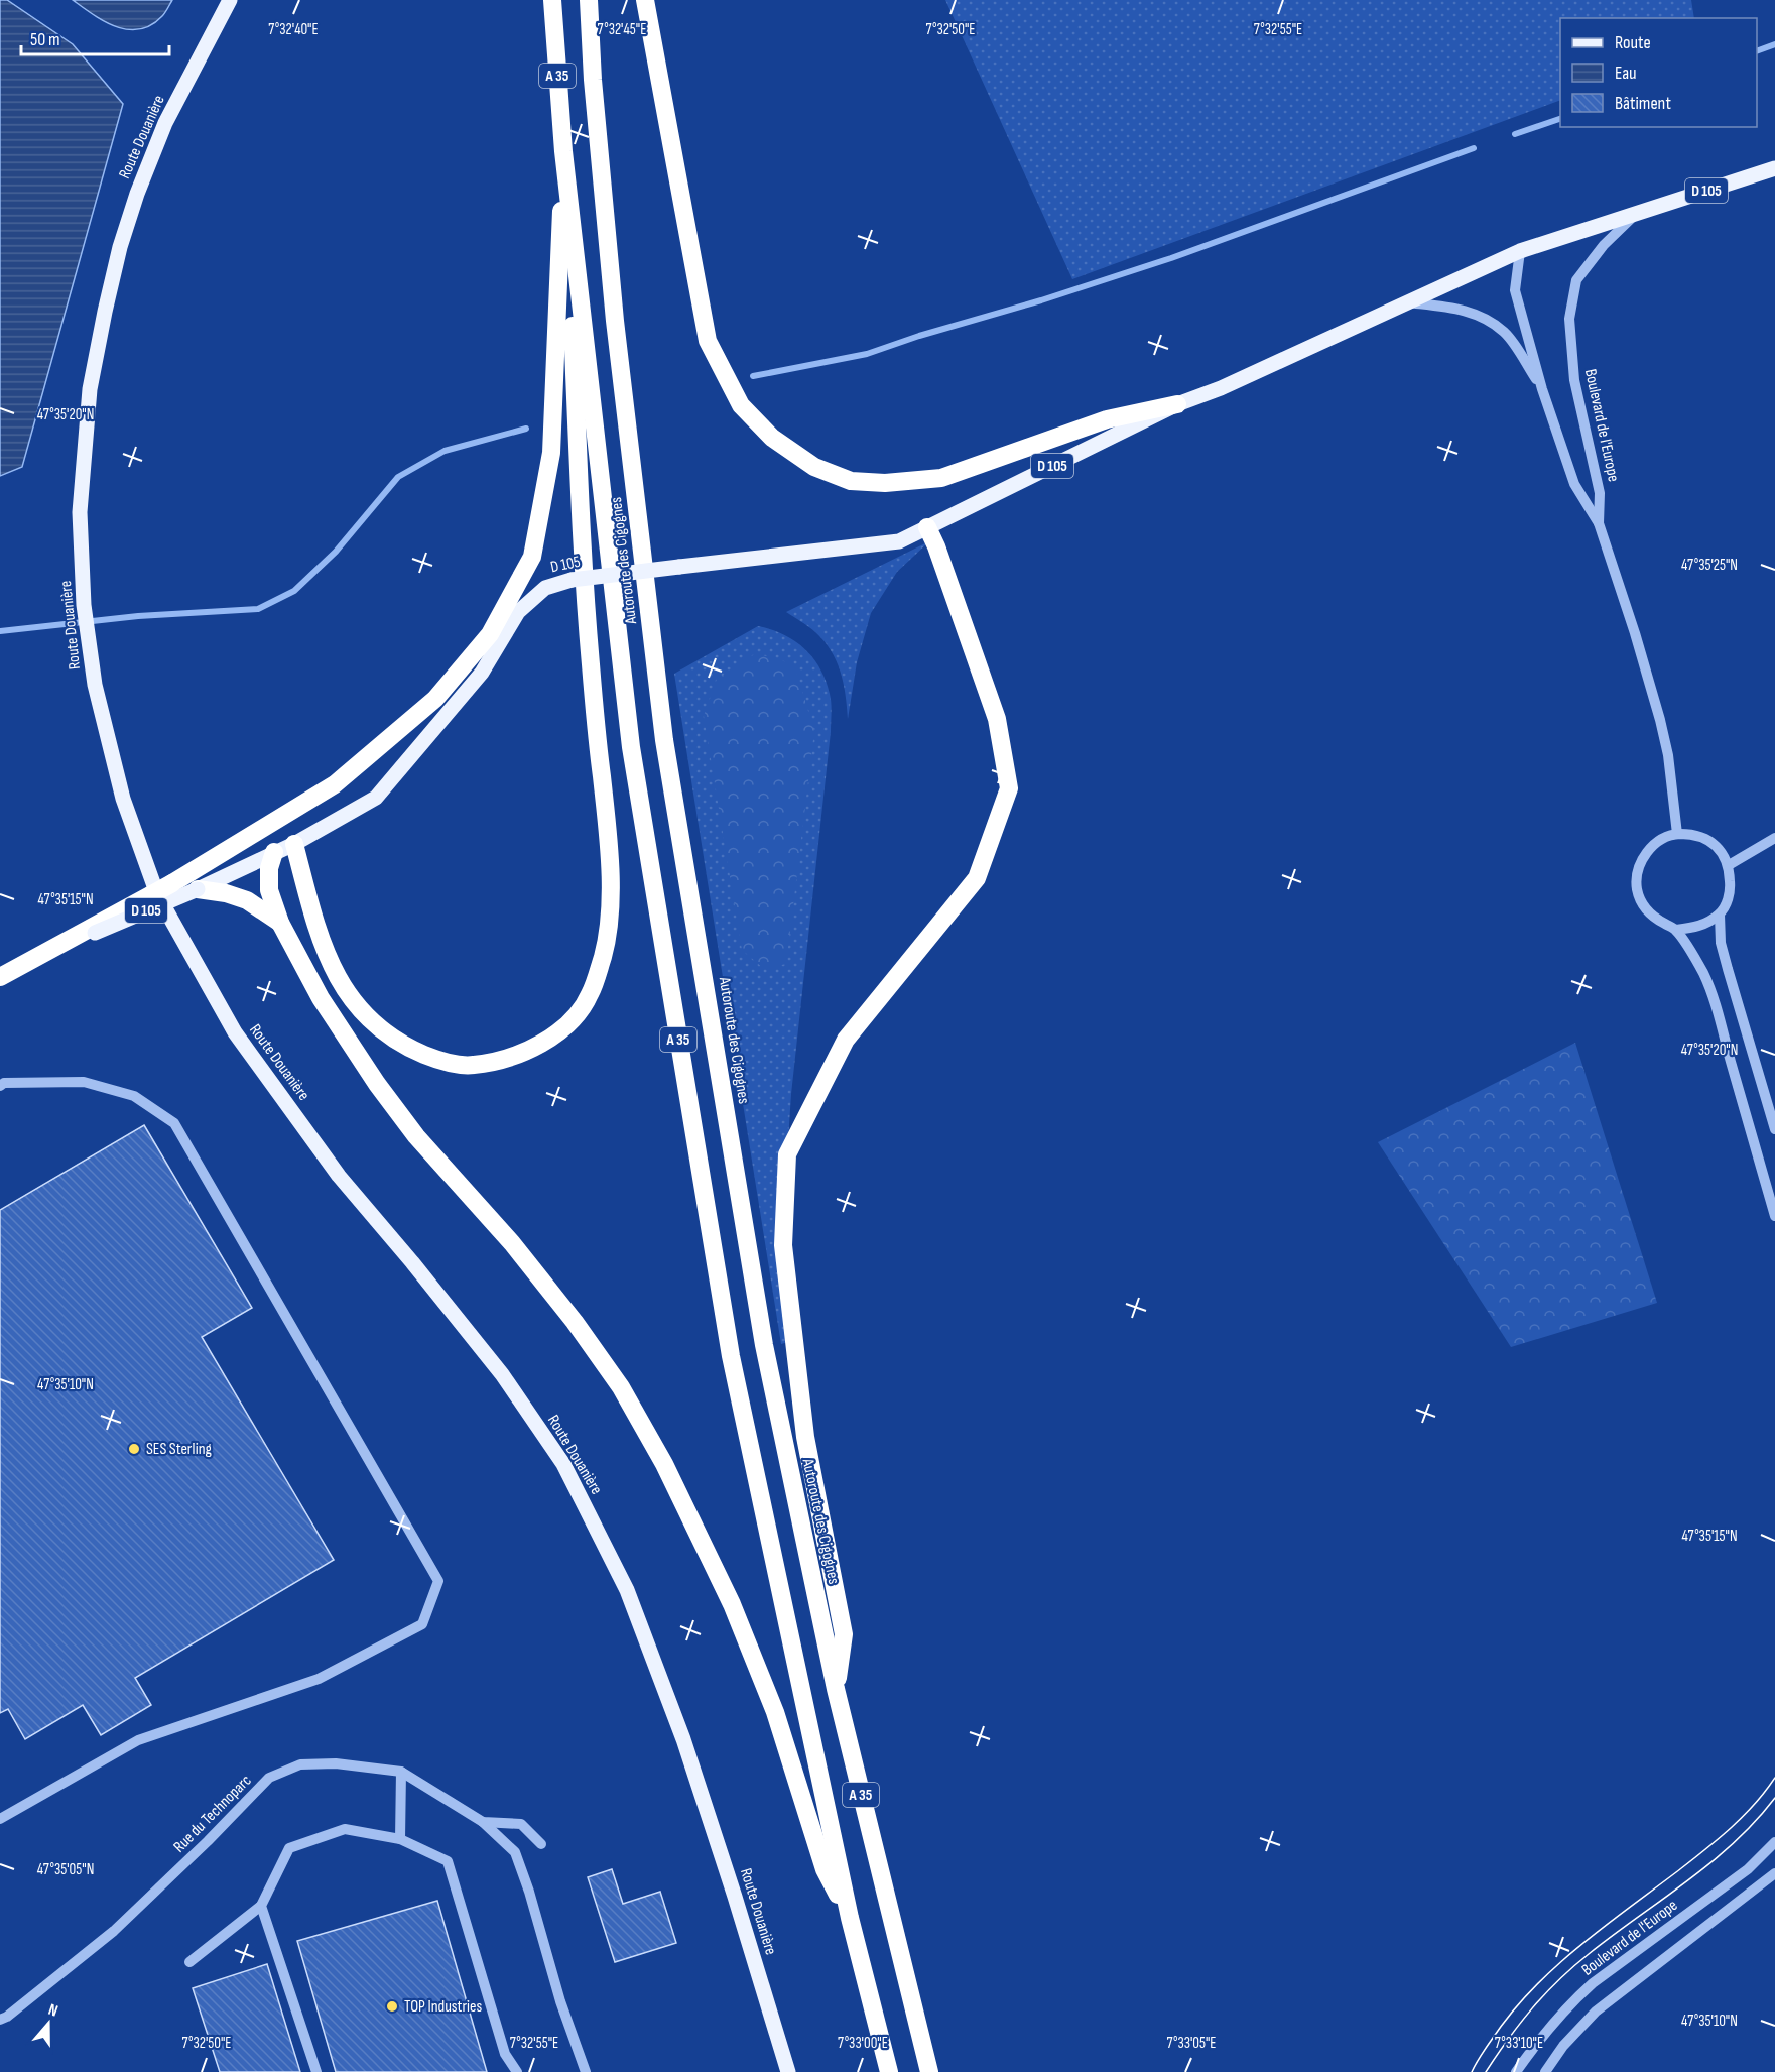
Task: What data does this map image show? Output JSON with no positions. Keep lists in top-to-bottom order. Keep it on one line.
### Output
{"streets":{"highway":["A 35","Autoroute des Cigognes"],"main road":["Route Douanière","D 105"],"street":["Boulevard de l'Europe","Rue du Technoparc"]},"crossings":[["D 105","Boulevard de l'Europe"]],"places":["SES Sterling","TOP Industries"],"legend":["Route","Eau","Bâtiment"],"scale_bar":"50 m","north":"top","coordinates":["7°32'40\"E","7°32'45\"E","7°32'50\"E","7°32'55\"E","47°35'20\"N","47°35'25\"N","47°35'15\"N","47°35'10\"N","47°35'05\"N","7°33'00\"E","7°33'05\"E","7°33'10\"E"]}
